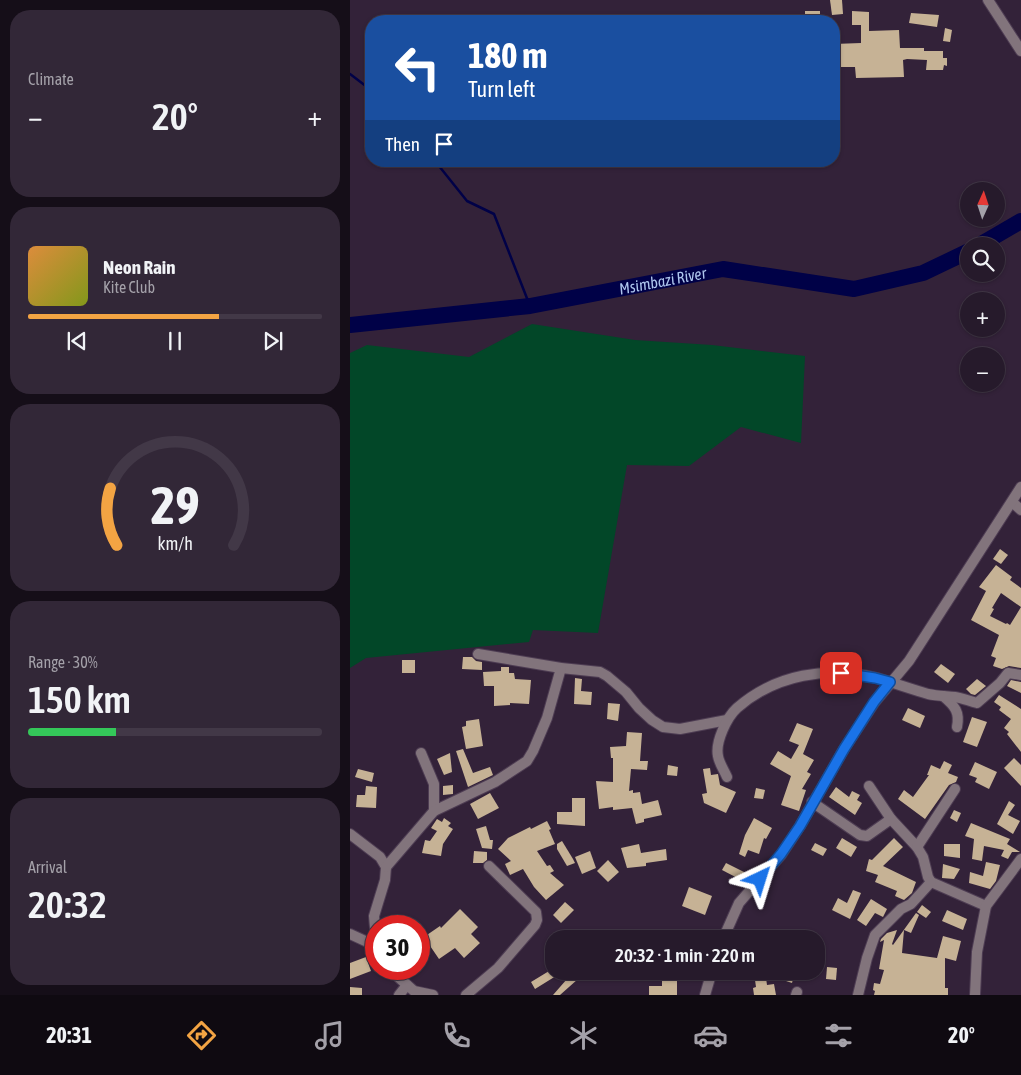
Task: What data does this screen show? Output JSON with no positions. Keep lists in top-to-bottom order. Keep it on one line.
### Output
{"water":["Msimbazi River"],"north":"top","page":{"tile":["Climate",["Range · 30%","150 km"],["Arrival","20:32"]],"turn":["180 m","Turn left"],"heat":["−","20°","+"],"then":"Then","map_buttons":["+","−"],"song":["Neon Rain","Kite Club"],"limit":"30","trip":"20:32 · 1 min · 220 m","tabs":["20:31","20°"],"gauge":["29","km/h"]}}
